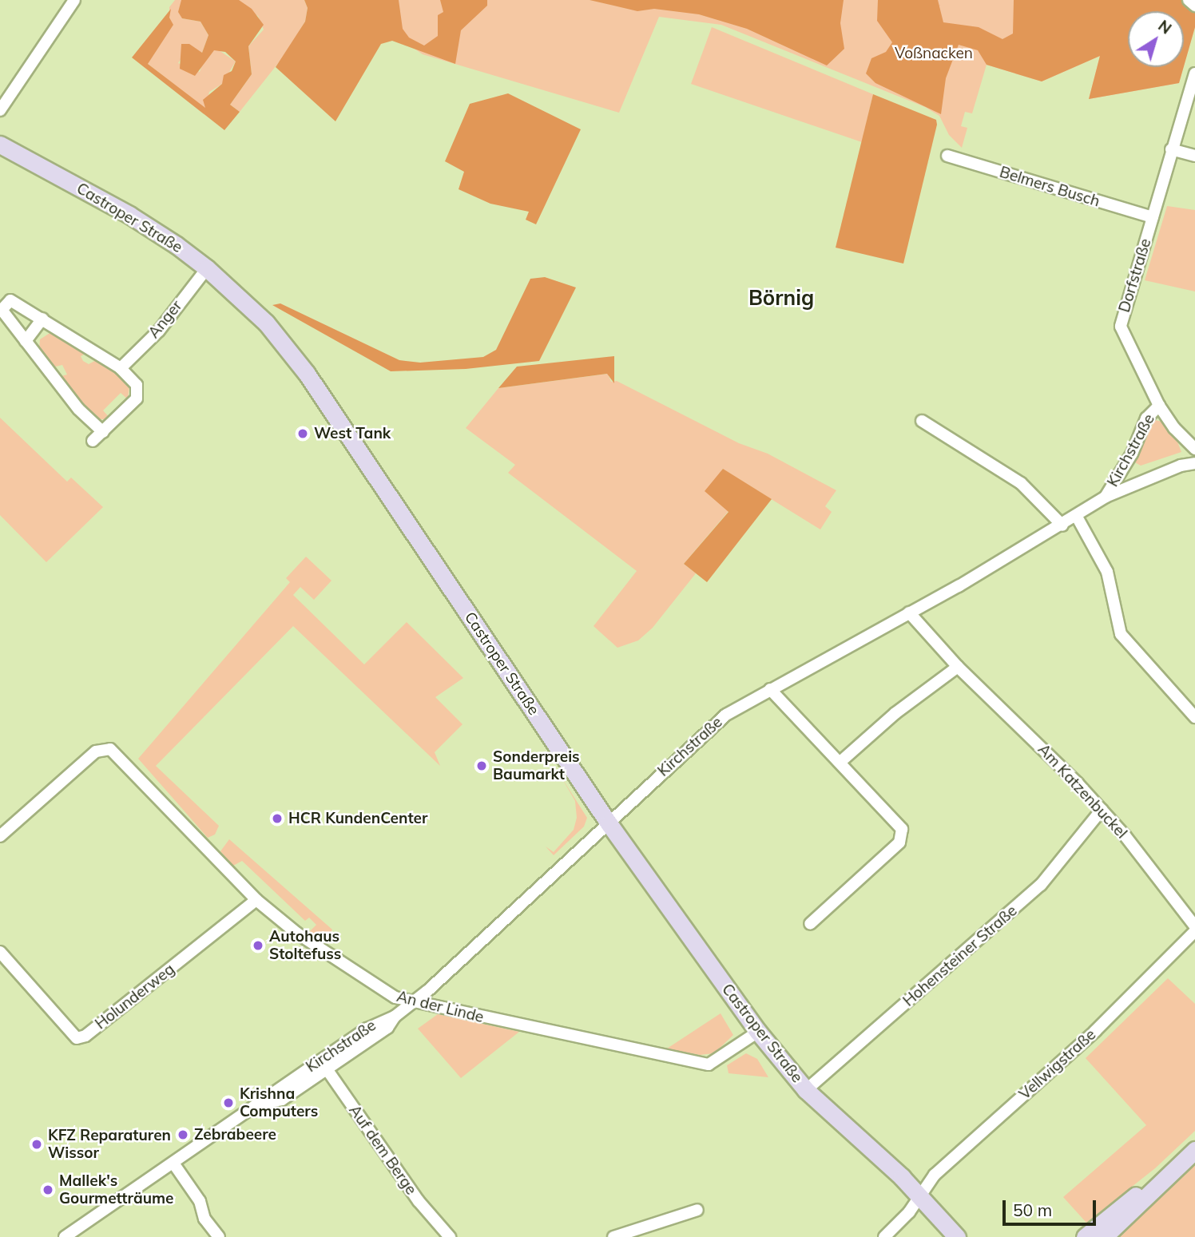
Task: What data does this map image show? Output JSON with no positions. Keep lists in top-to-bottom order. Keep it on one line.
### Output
{"streets":{"main road":["Castroper Straße"],"street":["Belmers Busch","Dorfstraße","Anger","Kirchstraße","Am Katzenbuckel","Hohensteiner Straße","Holunderweg","An der Linde","Vellwigstraße","Auf dem Berge"]},"crossings":[["Belmers Busch","Dorfstraße"],["Castroper Straße","Anger"],["Castroper Straße","Kirchstraße"],["Castroper Straße","Hohensteiner Straße"],["Castroper Straße","An der Linde"],["Castroper Straße","Vellwigstraße"],["Dorfstraße","Kirchstraße"],["Kirchstraße","Am Katzenbuckel"],["Kirchstraße","An der Linde"],["Kirchstraße","Auf dem Berge"],["Am Katzenbuckel","Hohensteiner Straße"],["Holunderweg","An der Linde"]],"districts":["Börnig"],"parks":["Voßnacken"],"places":["West Tank","Sonderpreis Baumarkt","HCR KundenCenter","Autohaus Stoltefuss","Krishna Computers","Zebrabeere","KFZ Reparaturen Wissor","Mallek's Gourmetträume"],"scale_bar":"50 m","north":"top right"}
